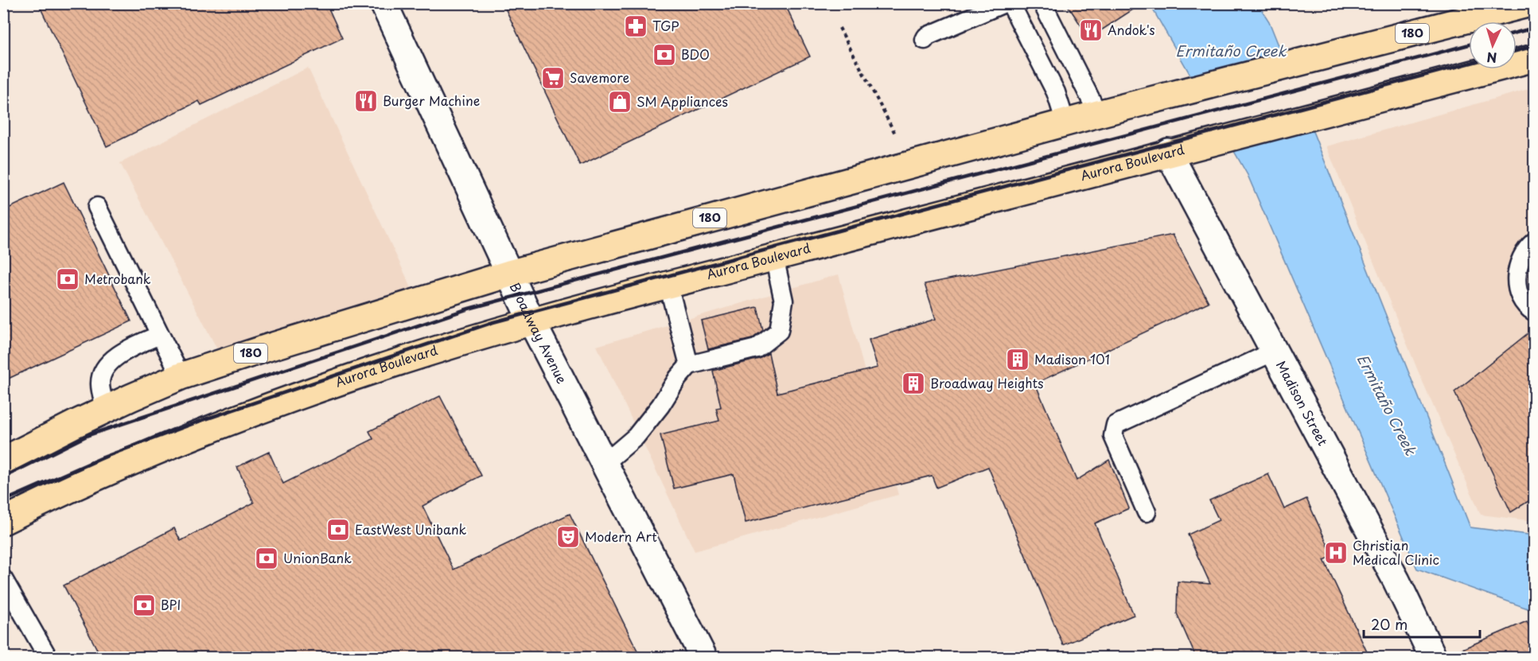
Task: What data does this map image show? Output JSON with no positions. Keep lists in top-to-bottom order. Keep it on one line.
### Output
{"streets":{"main road":["180","Aurora Boulevard"],"street":["Broadway Avenue","Madison Street"]},"crossings":[["180","Broadway Avenue"],["Aurora Boulevard","Broadway Avenue"],["Aurora Boulevard","Madison Street"]],"water":["Ermitaño Creek"],"places":{"pharmacy":["TGP"],"restaurant":["Andok's","Burger Machine"],"bank":["BDO","Metrobank","EastWest Unibank","UnionBank","BPI"],"supermarket":["Savemore"],"shop":["SM Appliances"],"building":["Madison 101","Broadway Heights"],"theatre":["Modern Art"],"hospital":["Christian Medical Clinic"]},"scale_bar":"20 m","north":"bottom"}
